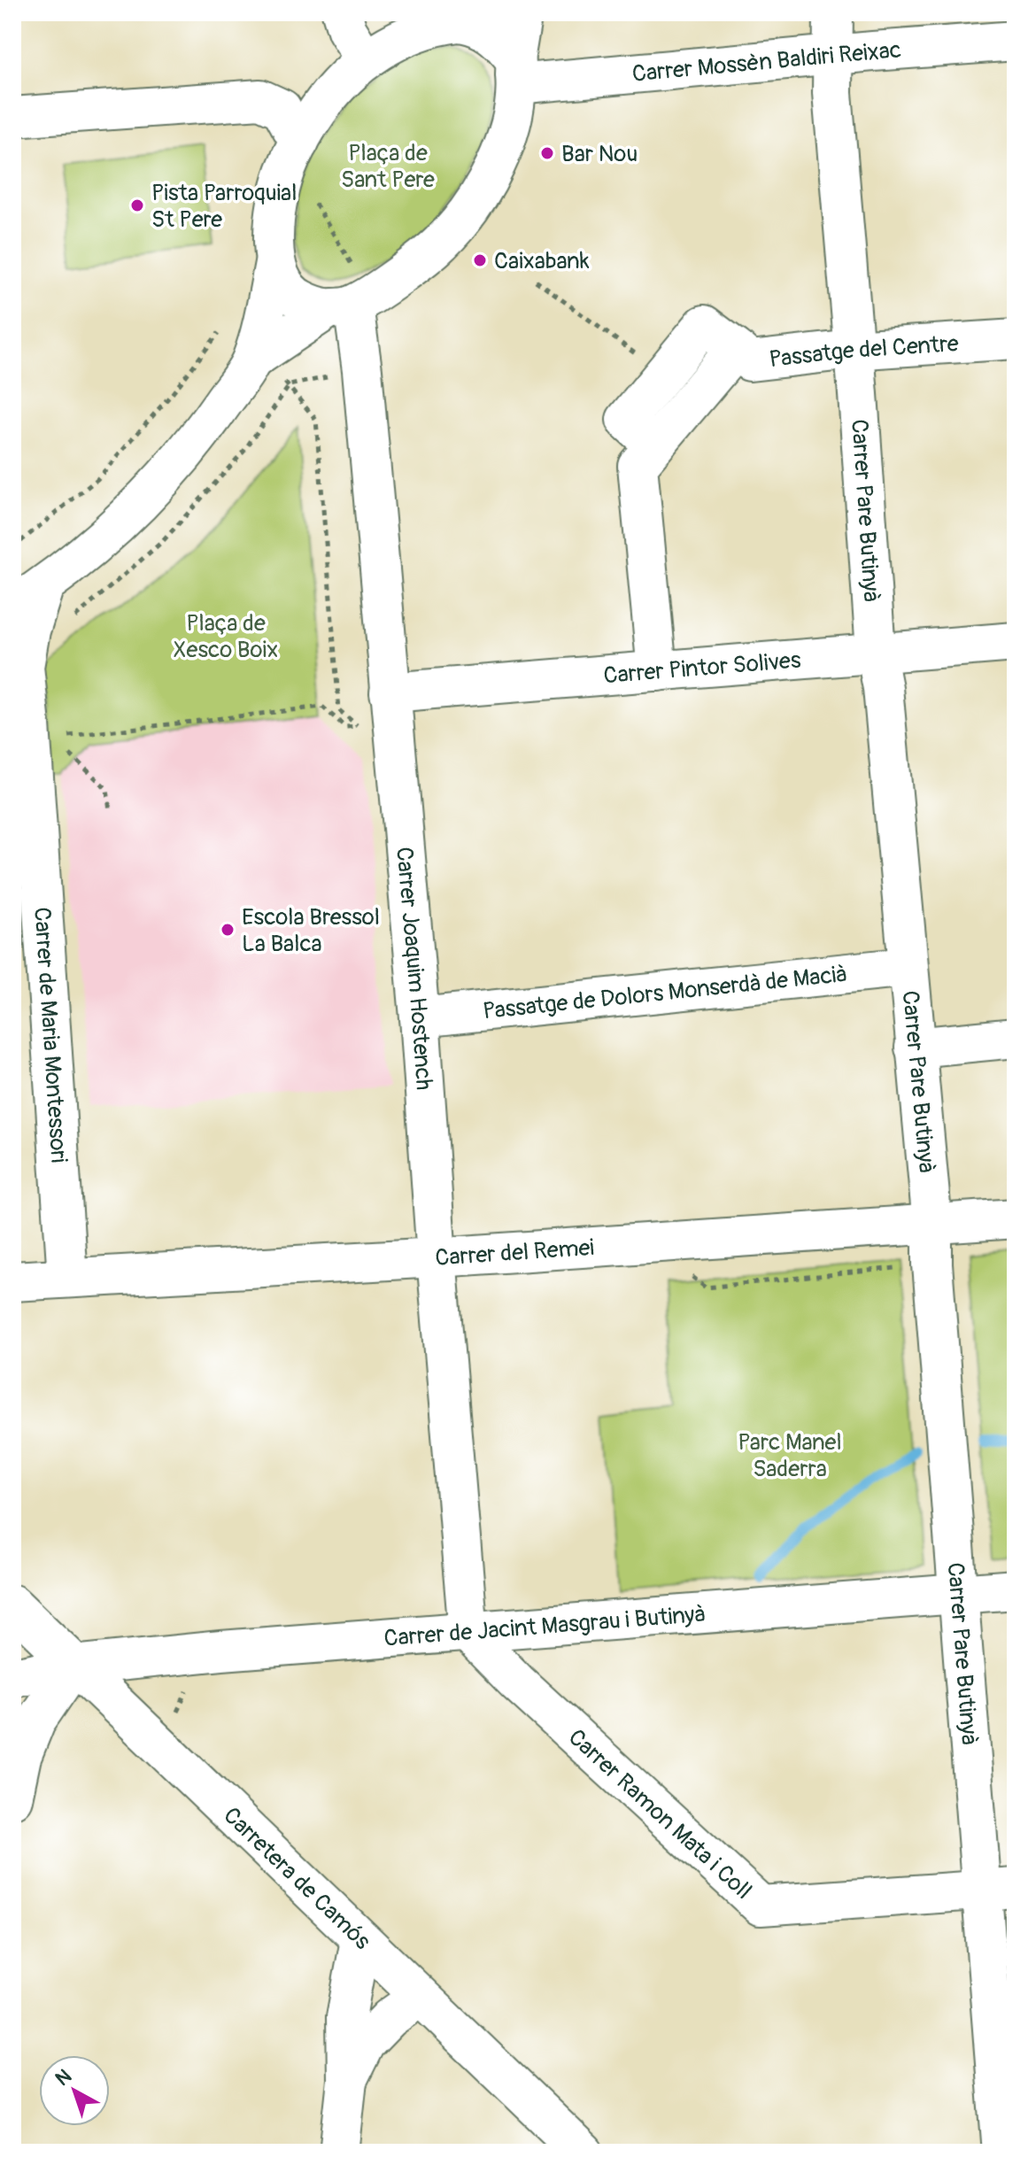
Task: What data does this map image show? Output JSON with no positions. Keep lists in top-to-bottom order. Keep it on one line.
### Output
{"streets":{"street":["Carrer Mossèn Baldiri Reixac","Passatge del Centre","Carrer Pare Butinyà","Carrer Pintor Solives","Carrer Joaquim Hostench","Passatge de Dolors Monserdà de Macià","Carrer de Maria Montessori","Carrer del Remei","Carrer de Jacint Masgrau i Butinyà","Carrer Ramon Mata i Coll","Carretera de Camós"]},"crossings":[["Carrer Mossèn Baldiri Reixac","Carrer Pare Butinyà"],["Passatge del Centre","Carrer Pare Butinyà"],["Passatge del Centre","Carrer Pintor Solives"],["Carrer Pare Butinyà","Carrer Pintor Solives"],["Carrer Pare Butinyà","Passatge de Dolors Monserdà de Macià"],["Carrer Pare Butinyà","Carrer del Remei"],["Carrer Pare Butinyà","Carrer de Jacint Masgrau i Butinyà"],["Carrer Pare Butinyà","Carrer Ramon Mata i Coll"],["Carrer Pintor Solives","Carrer Joaquim Hostench"],["Carrer Joaquim Hostench","Passatge de Dolors Monserdà de Macià"],["Carrer Joaquim Hostench","Carrer del Remei"],["Carrer Joaquim Hostench","Carrer de Jacint Masgrau i Butinyà"],["Carrer Joaquim Hostench","Carrer Ramon Mata i Coll"],["Carrer de Maria Montessori","Carrer del Remei"],["Carrer de Jacint Masgrau i Butinyà","Carrer Ramon Mata i Coll"],["Carrer de Jacint Masgrau i Butinyà","Carretera de Camós"]],"parks":["Plaça de Sant Pere","Plaça de Xesco Boix","Parc Manel Saderra"],"places":["Bar Nou","Pista Parroquial St Pere","Caixabank","Escola Bressol La Balca"],"north":"top left"}
